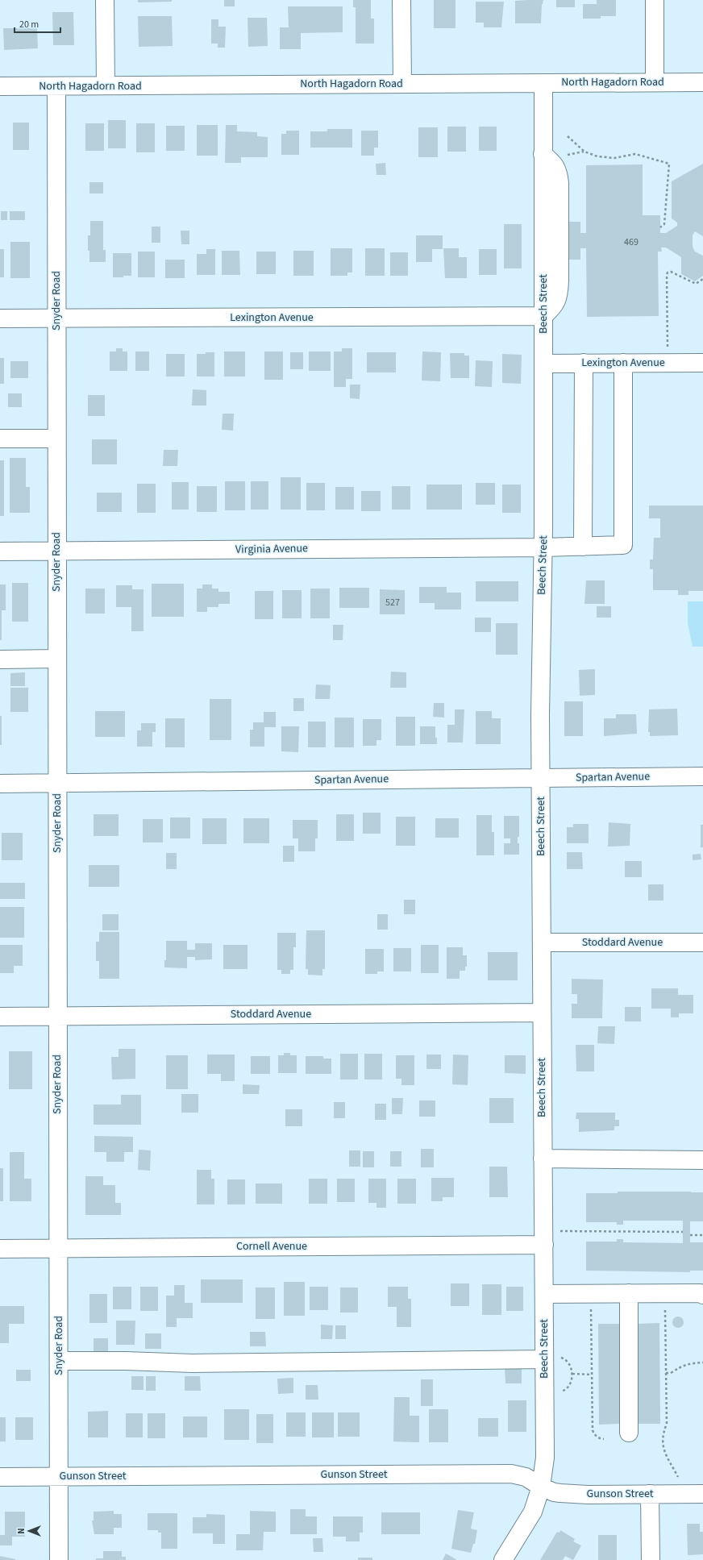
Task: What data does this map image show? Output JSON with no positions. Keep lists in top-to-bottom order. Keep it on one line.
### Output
{"streets":{"street":["North Hagadorn Road","Snyder Road","Beech Street","Lexington Avenue","Virginia Avenue","Spartan Avenue","Stoddard Avenue","Cornell Avenue","Gunson Street"]},"crossings":[["North Hagadorn Road","Snyder Road"],["North Hagadorn Road","Beech Street"],["Snyder Road","Lexington Avenue"],["Snyder Road","Virginia Avenue"],["Snyder Road","Spartan Avenue"],["Snyder Road","Stoddard Avenue"],["Snyder Road","Cornell Avenue"],["Snyder Road","Gunson Street"],["Beech Street","Lexington Avenue"],["Beech Street","Virginia Avenue"],["Beech Street","Spartan Avenue"],["Beech Street","Stoddard Avenue"],["Beech Street","Cornell Avenue"],["Beech Street","Gunson Street"],["Lexington Avenue","Virginia Avenue"]],"house_numbers":["469","527"],"scale_bar":"20 m","north":"left"}
